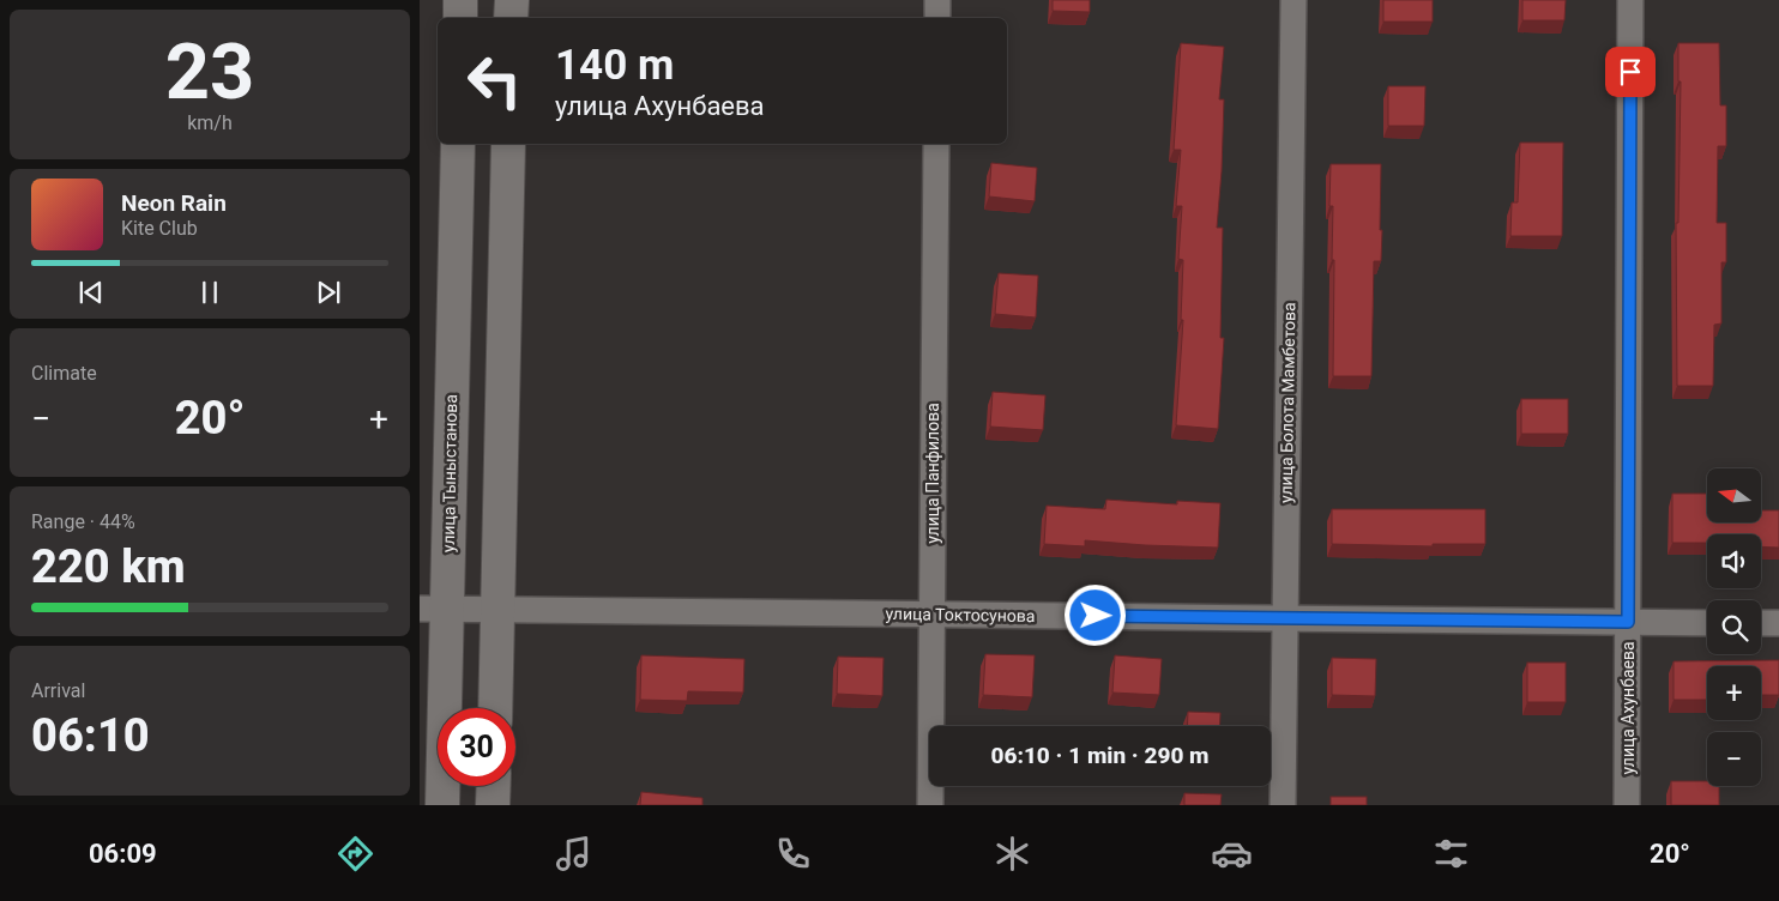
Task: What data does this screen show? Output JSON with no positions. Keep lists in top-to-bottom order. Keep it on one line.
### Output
{"streets":{"street":["улица Болота Мамбетова","улица Тыныстанова","улица Панфилова","улица Токтосунова","улица Ахунбаева"]},"crossings":[["улица Болота Мамбетова","улица Токтосунова"],["улица Тыныстанова","улица Токтосунова"],["улица Панфилова","улица Токтосунова"],["улица Токтосунова","улица Ахунбаева"]],"north":"left","page":{"tile":[["23","km/h"],"Climate",["Range · 44%","220 km"],["Arrival","06:10"]],"turn":["140 m","улица Ахунбаева"],"song":["Neon Rain","Kite Club"],"heat":["−","20°","+"],"map_buttons":["+","−"],"limit":"30","trip":"06:10 · 1 min · 290 m","tabs":["06:09","20°"]}}
